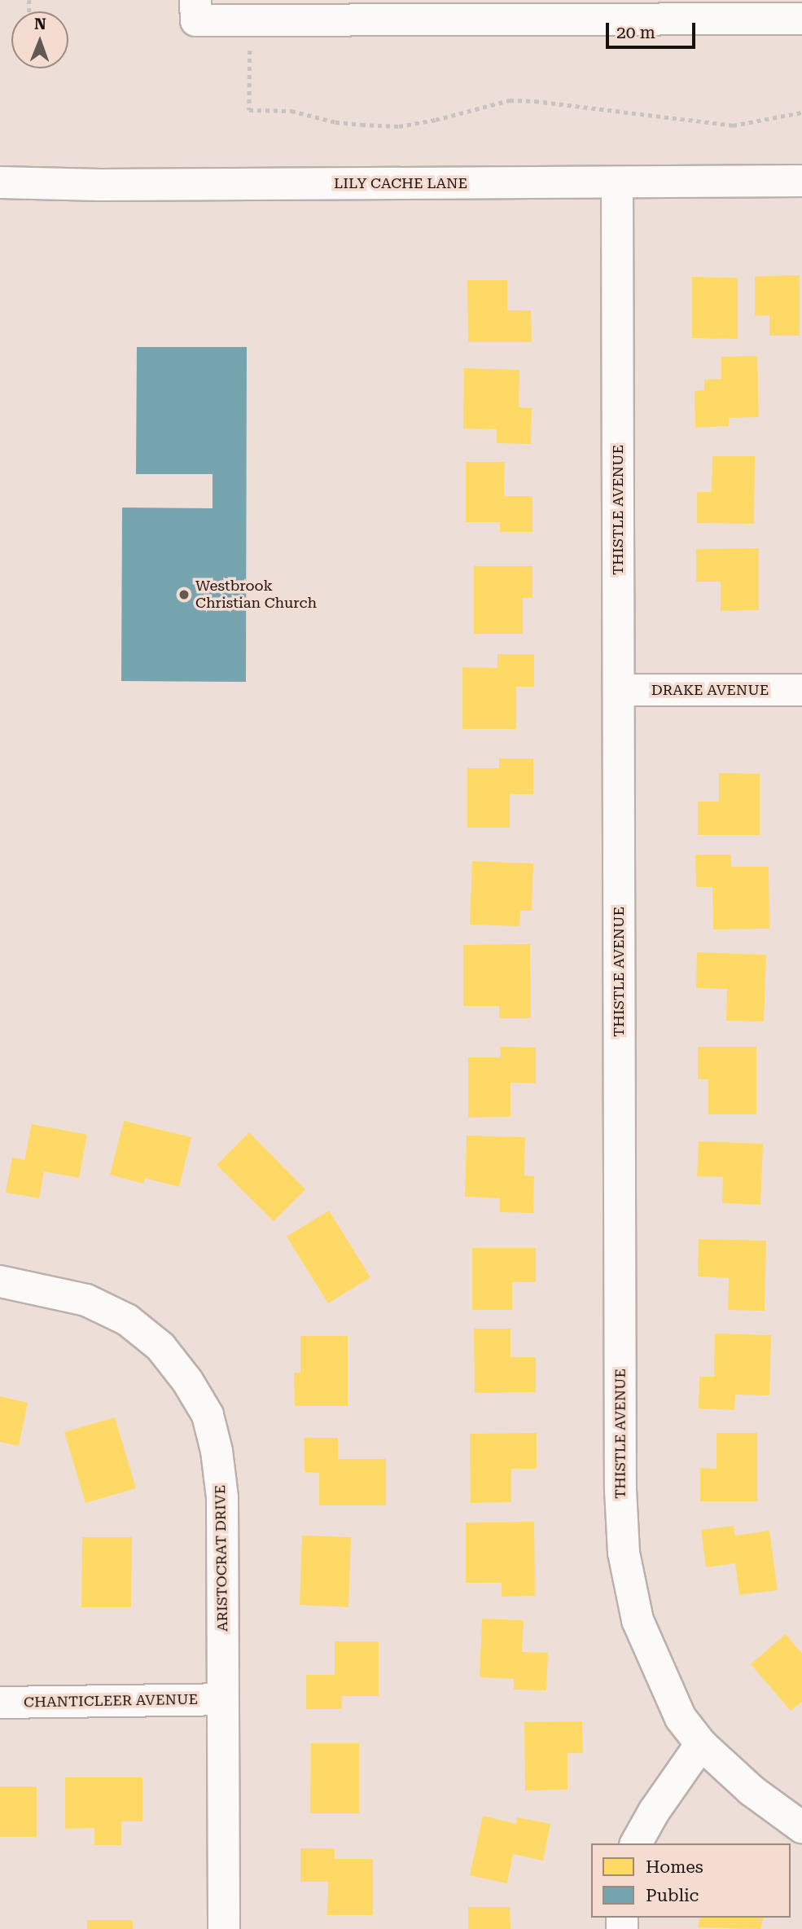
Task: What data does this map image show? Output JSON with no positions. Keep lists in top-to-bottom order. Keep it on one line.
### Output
{"streets":{"street":["LILY CACHE LANE","THISTLE AVENUE","DRAKE AVENUE","ARISTOCRAT DRIVE","CHANTICLEER AVENUE"]},"crossings":[["LILY CACHE LANE","THISTLE AVENUE"],["THISTLE AVENUE","DRAKE AVENUE"],["ARISTOCRAT DRIVE","CHANTICLEER AVENUE"]],"places":["Westbrook Christian Church"],"legend":["Homes","Public"],"scale_bar":"20 m","north":"top"}
